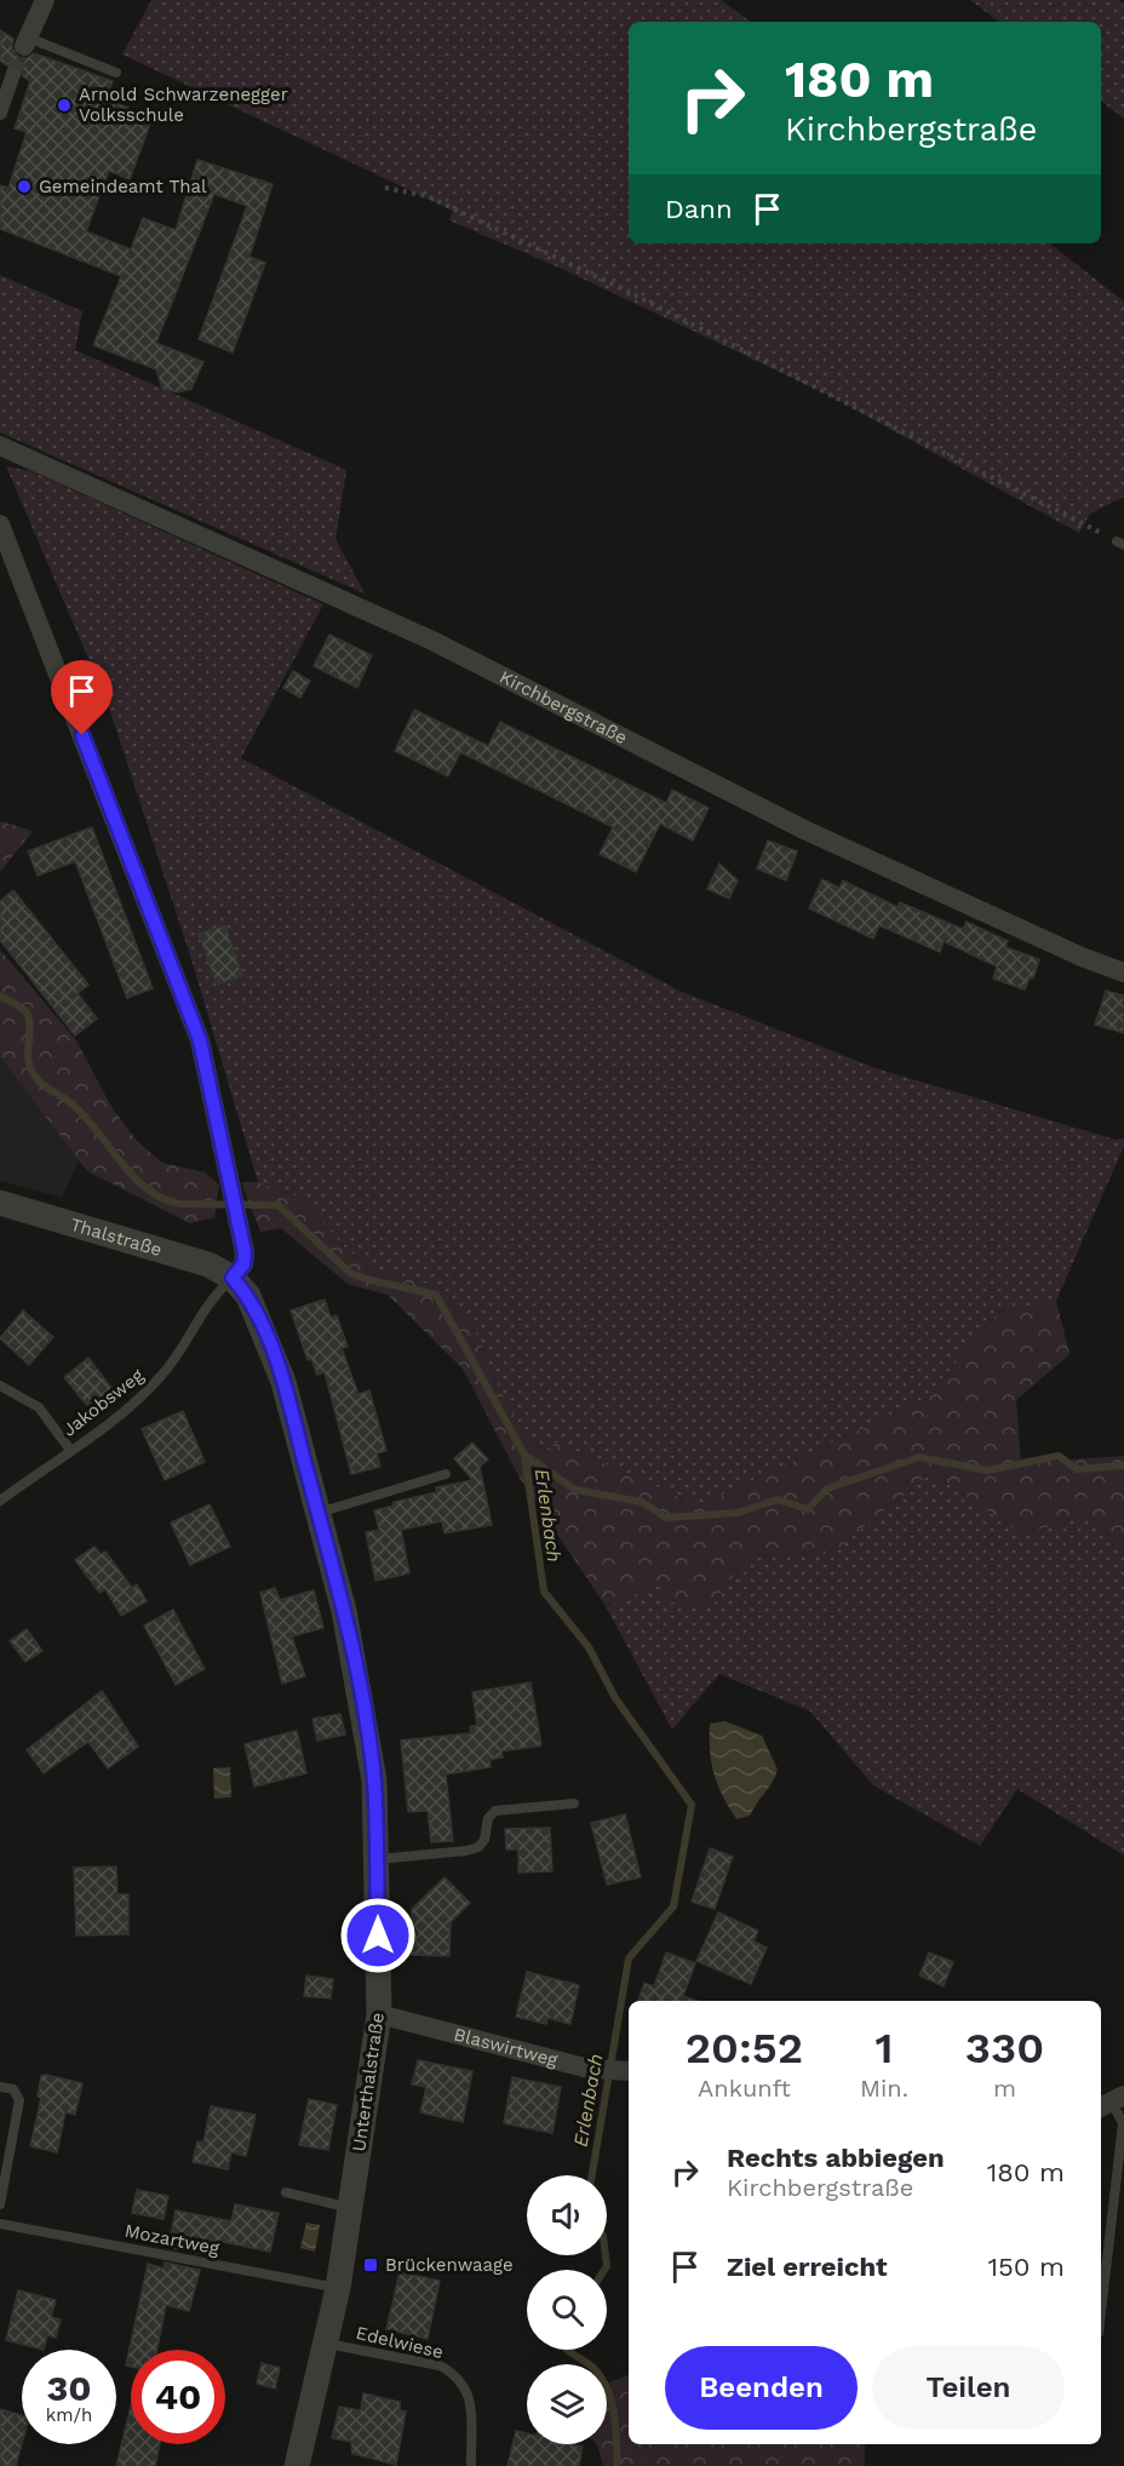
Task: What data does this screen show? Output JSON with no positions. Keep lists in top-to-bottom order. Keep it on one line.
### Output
{"streets":{"street":["Kirchbergstraße","Thalstraße","Blaswirtweg","Unterthalstraße"],"lane":["Jakobsweg","Mozartweg","Edelwiese"]},"crossings":[["Thalstraße","Jakobsweg"],["Thalstraße","Unterthalstraße"],["Jakobsweg","Unterthalstraße"],["Blaswirtweg","Unterthalstraße"],["Unterthalstraße","Mozartweg"],["Unterthalstraße","Edelwiese"]],"water":["Erlenbach"],"places":{"other":["Arnold Schwarzenegger Volksschule","Gemeindeamt Thal"],"transit":["Brückenwaage"]},"page":{"turn":["180 m","Kirchbergstraße"],"then":"Dann","eta":["20:52","Ankunft","1","Min.","330","m"],"list":[{"name":"Rechts abbiegen","note":"Kirchbergstraße","value":"180 m"},{"name":"Ziel erreicht","value":"150 m"}],"buttons":["Beenden","Teilen"],"speed":"30 km/h","limit":"40"}}
